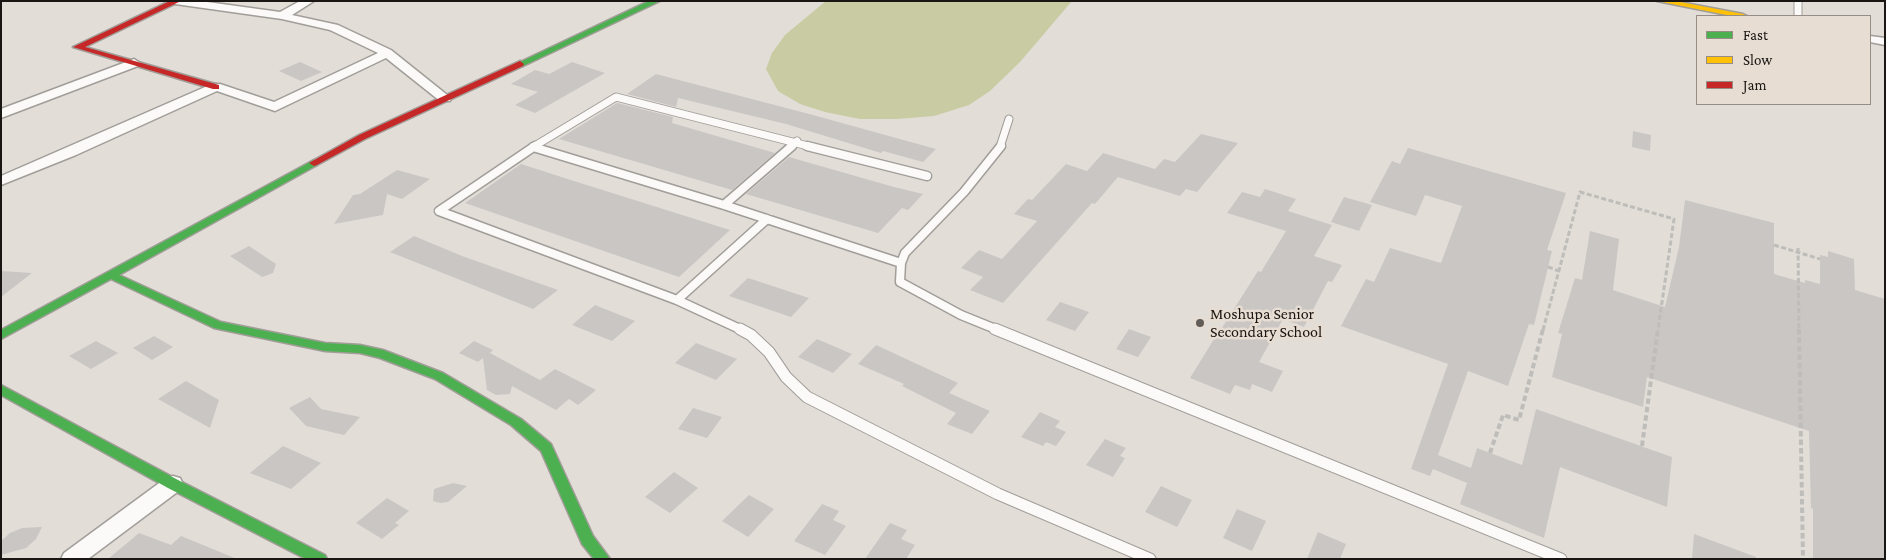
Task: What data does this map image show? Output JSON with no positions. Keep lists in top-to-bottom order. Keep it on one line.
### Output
{"places":["Moshupa Senior Secondary School"],"legend":["Fast","Slow","Jam"]}
